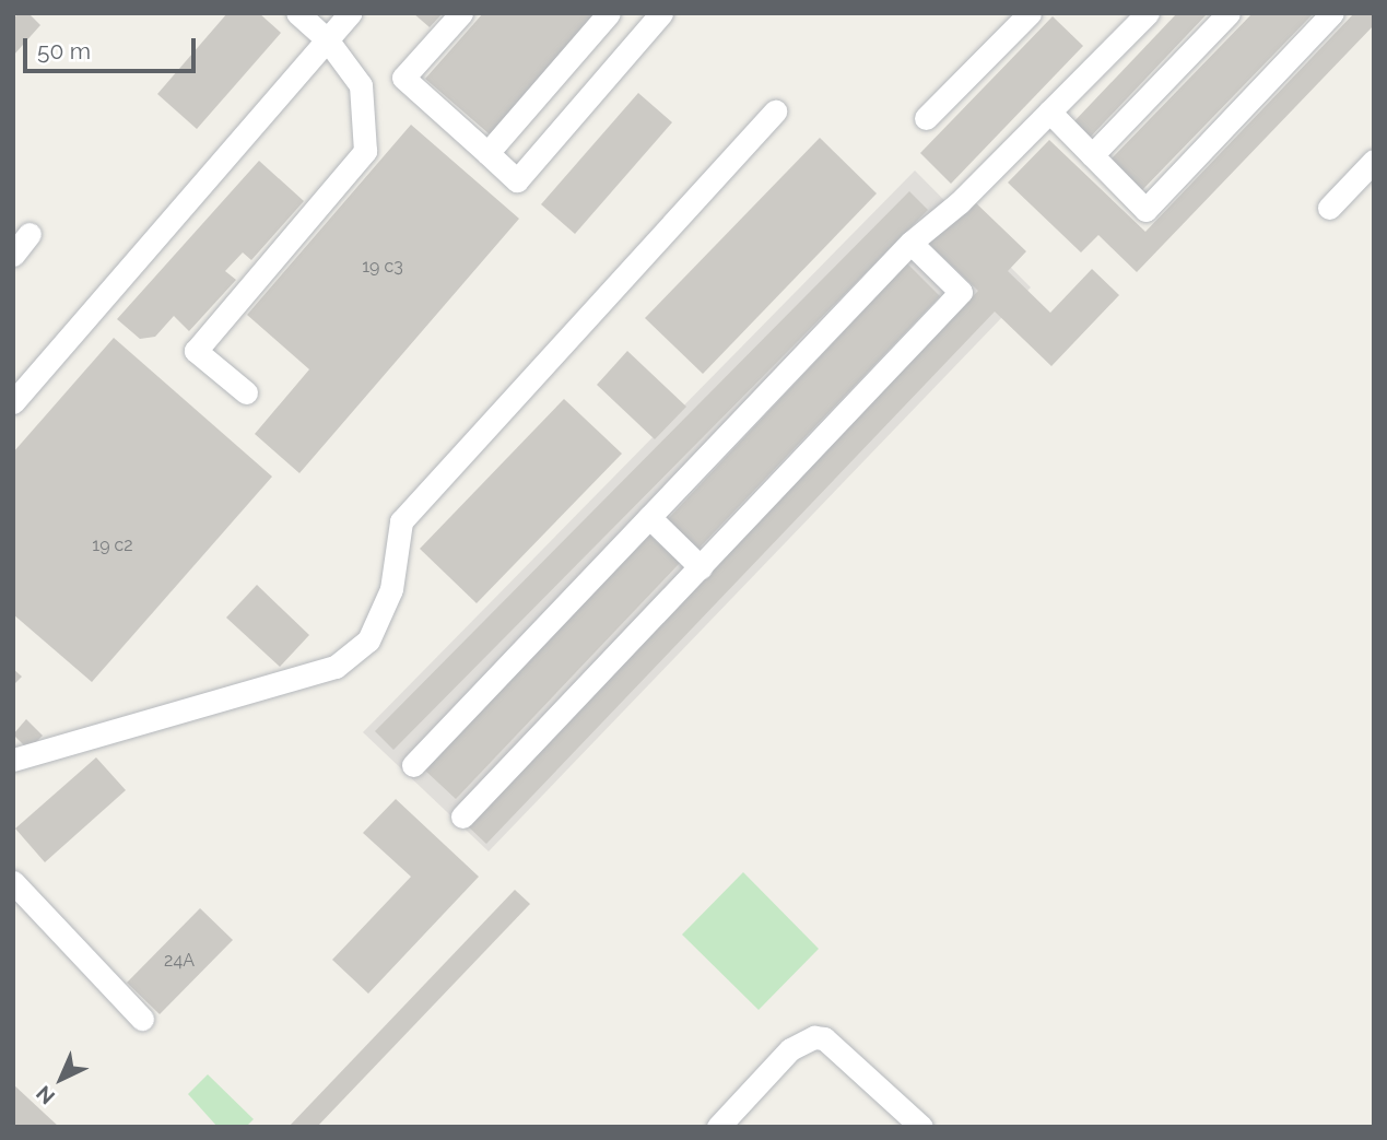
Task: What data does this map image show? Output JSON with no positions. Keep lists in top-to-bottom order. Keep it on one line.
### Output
{"house_numbers":["19 с3","19 с2","24А"],"scale_bar":"50 m","north":"bottom left"}
